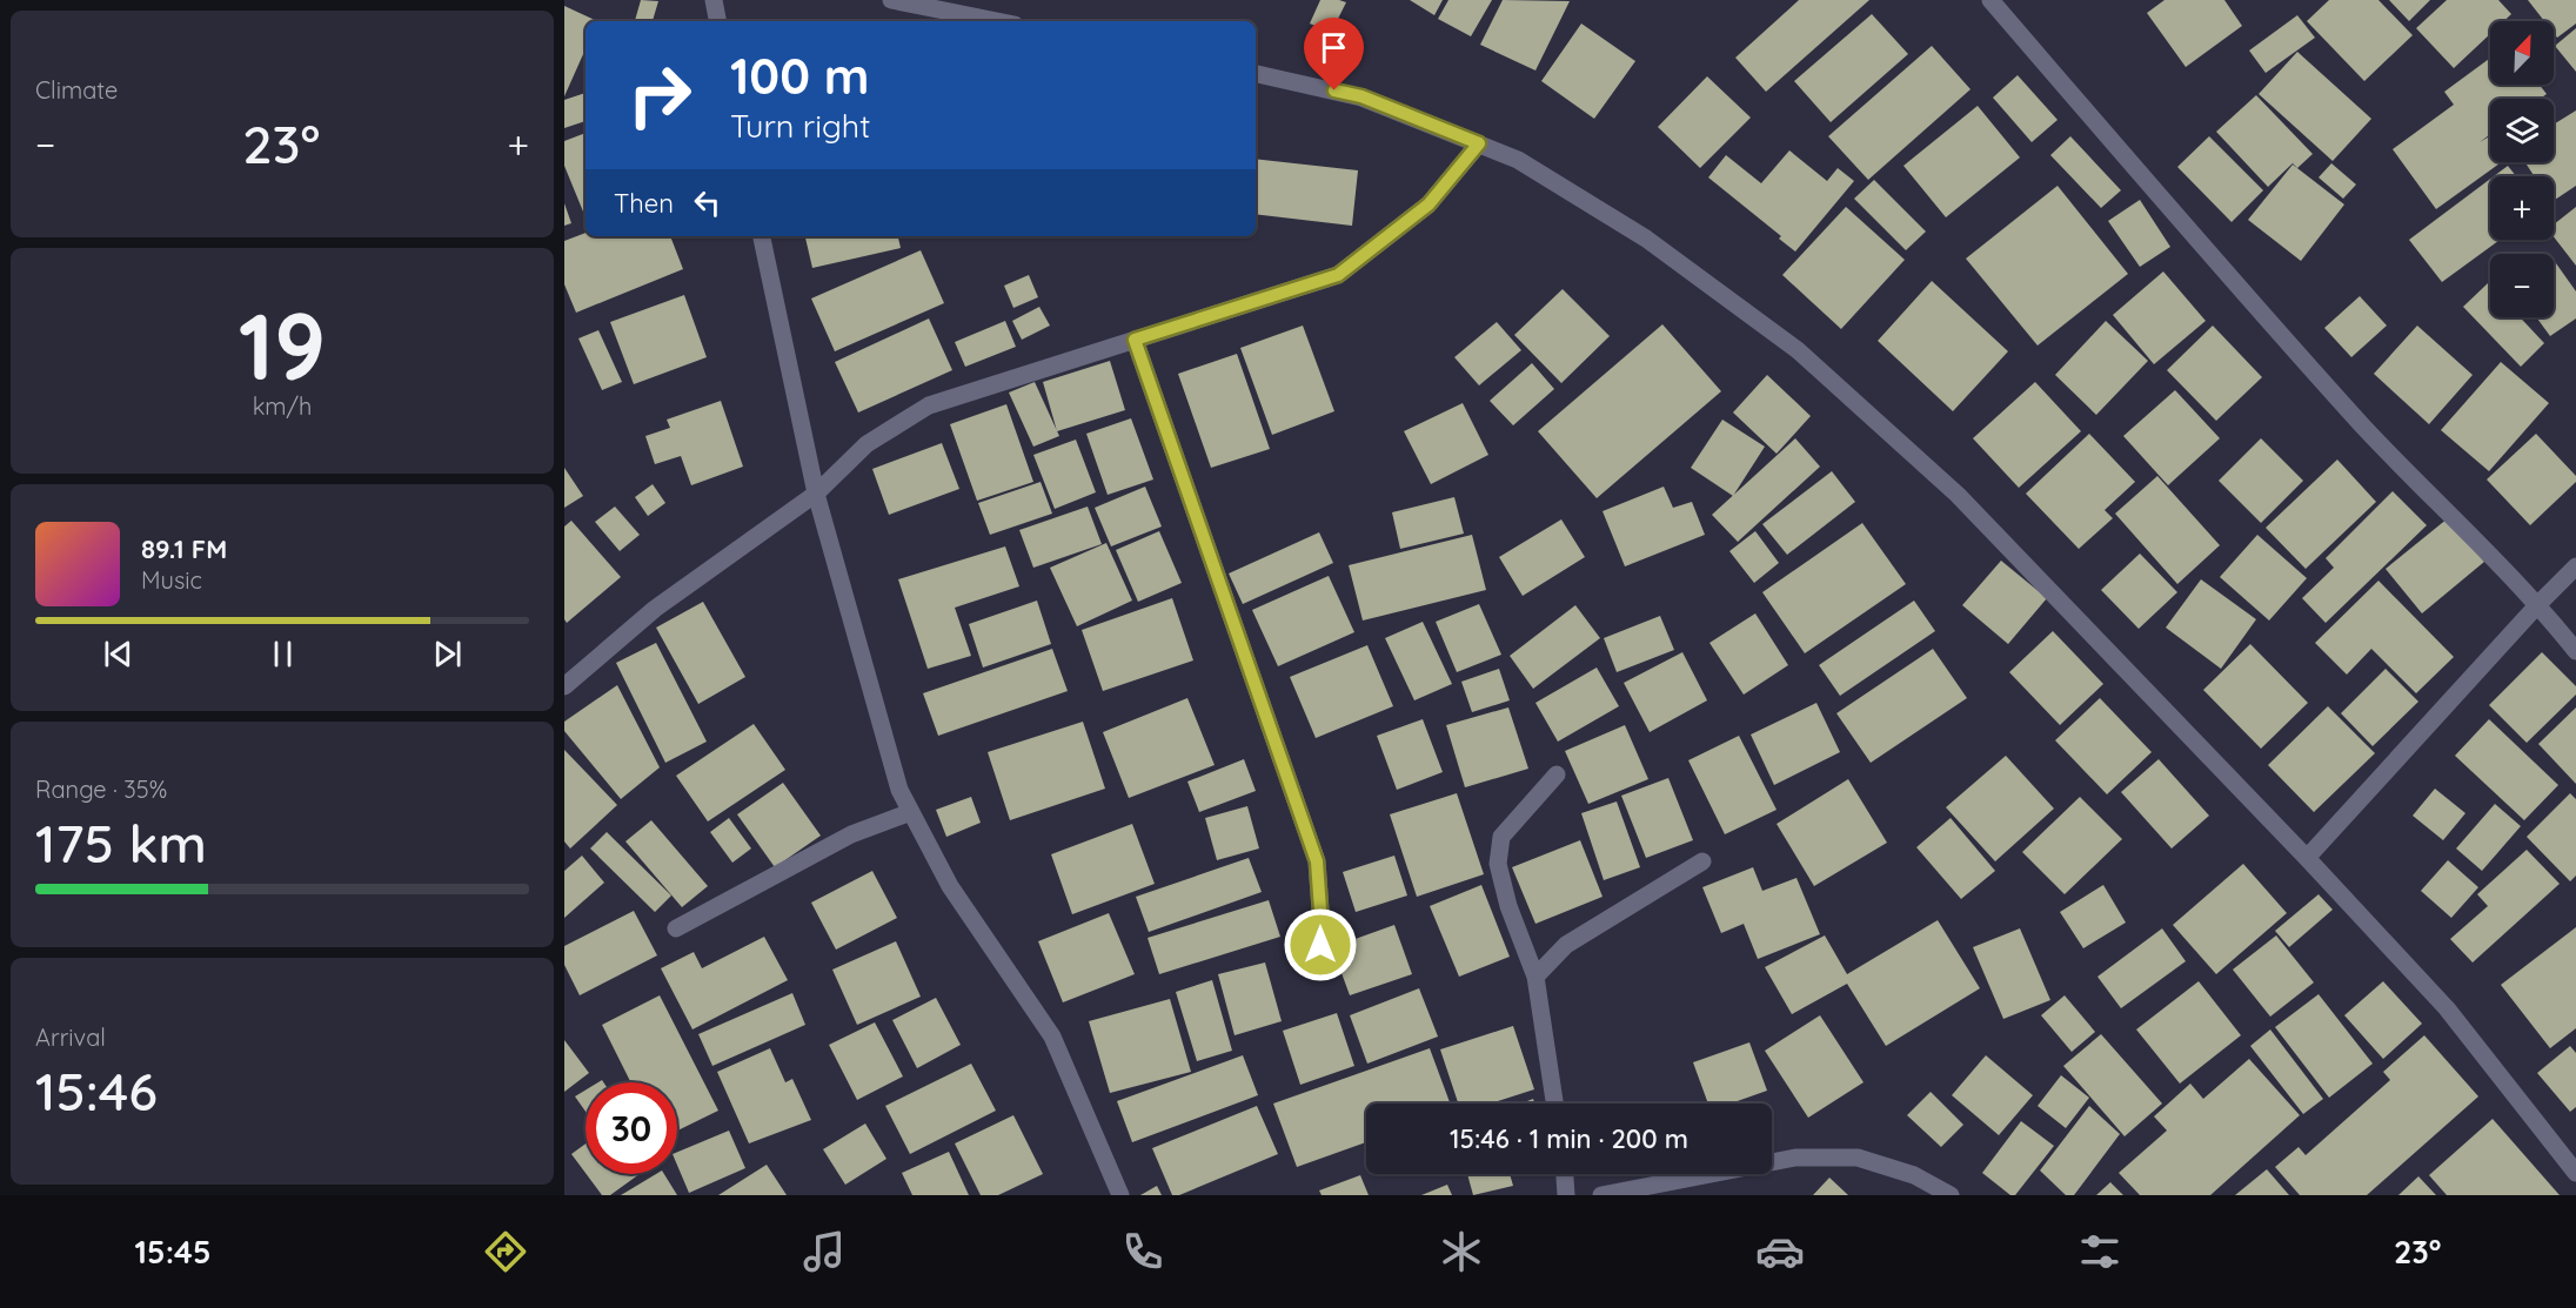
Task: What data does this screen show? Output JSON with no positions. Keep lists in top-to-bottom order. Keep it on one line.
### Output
{"north":"top right","page":{"tile":["Climate",["19","km/h"],["Range · 35%","175 km"],["Arrival","15:46"]],"map_buttons":["+","−"],"turn":["100 m","Turn right"],"heat":["−","23°","+"],"then":"Then","song":["89.1 FM","Music"],"limit":"30","trip":"15:46 · 1 min · 200 m","tabs":["15:45","23°"]}}
